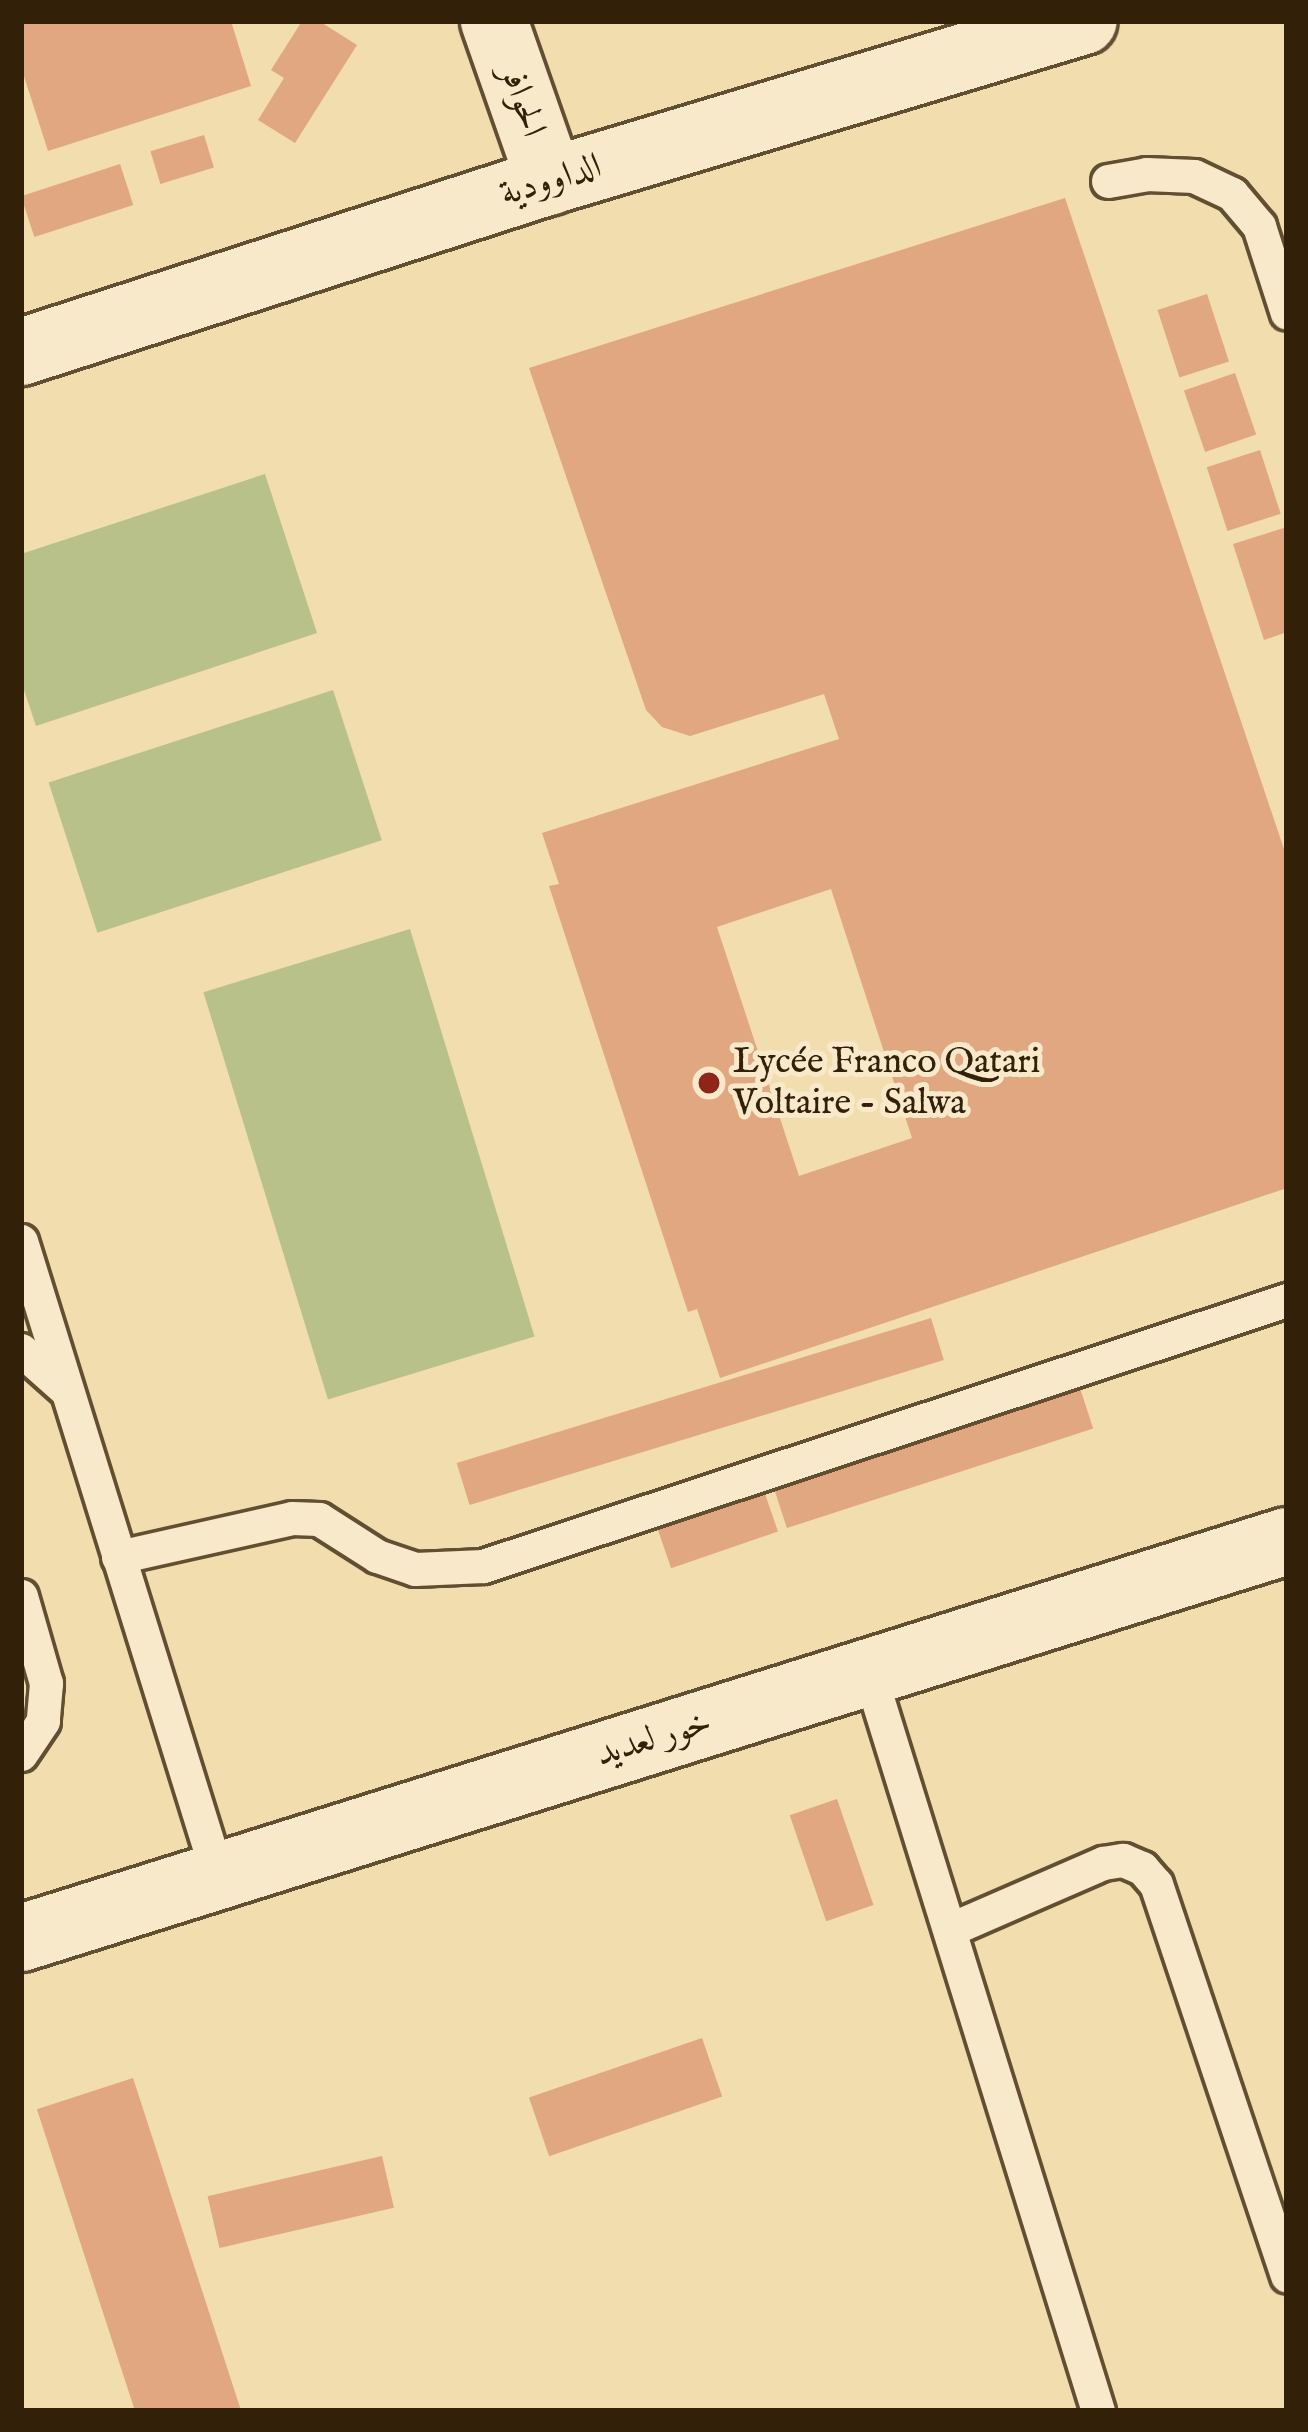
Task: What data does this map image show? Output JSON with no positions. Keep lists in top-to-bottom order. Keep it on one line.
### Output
{"streets":{"street":["الحوافر","الداوودية","خور لعديد"]},"crossings":[["الحوافر","الداوودية"]],"places":["Lycée Franco Qatari Voltaire - Salwa"]}
